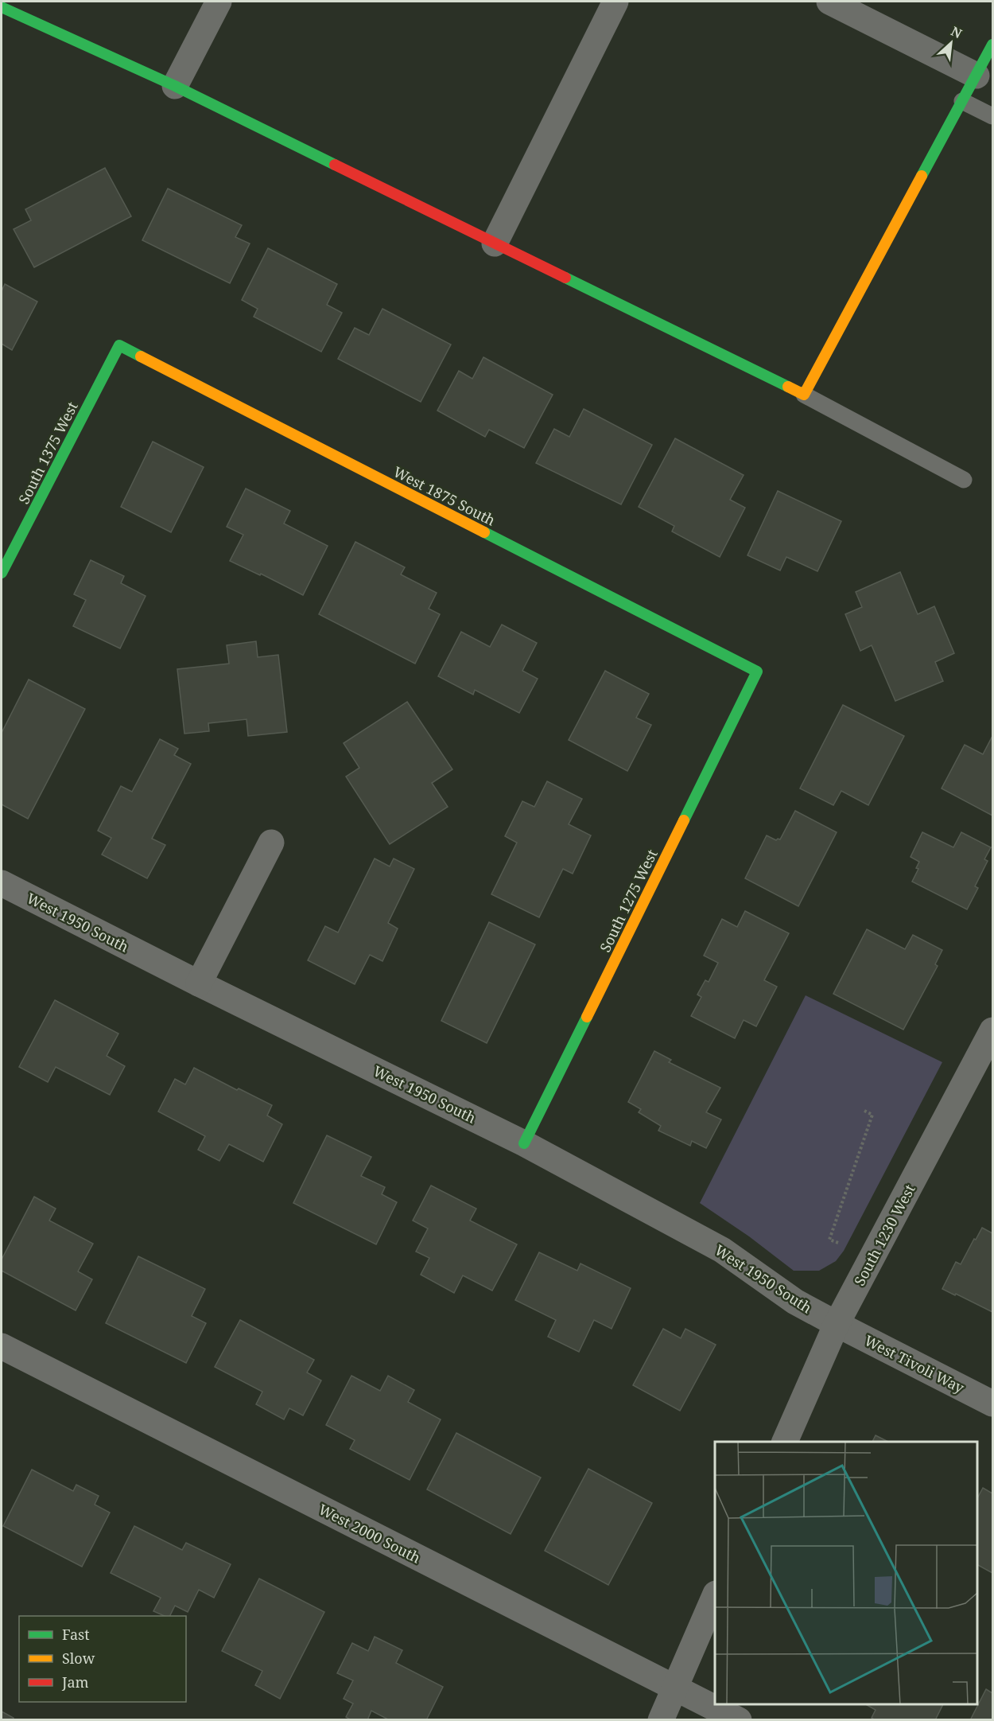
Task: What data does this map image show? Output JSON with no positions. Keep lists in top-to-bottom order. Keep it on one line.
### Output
{"streets":{"street":["South 1375 West","West 1875 South","South 1275 West","West 1950 South","South 1230 West","West Tivoli Way","West 2000 South"]},"crossings":[["South 1375 West","West 1875 South"],["West 1875 South","South 1275 West"],["South 1275 West","West 1950 South"],["West 1950 South","South 1230 West"],["West 1950 South","West Tivoli Way"],["South 1230 West","West Tivoli Way"]],"legend":["Fast","Slow","Jam"],"north":"top right"}
